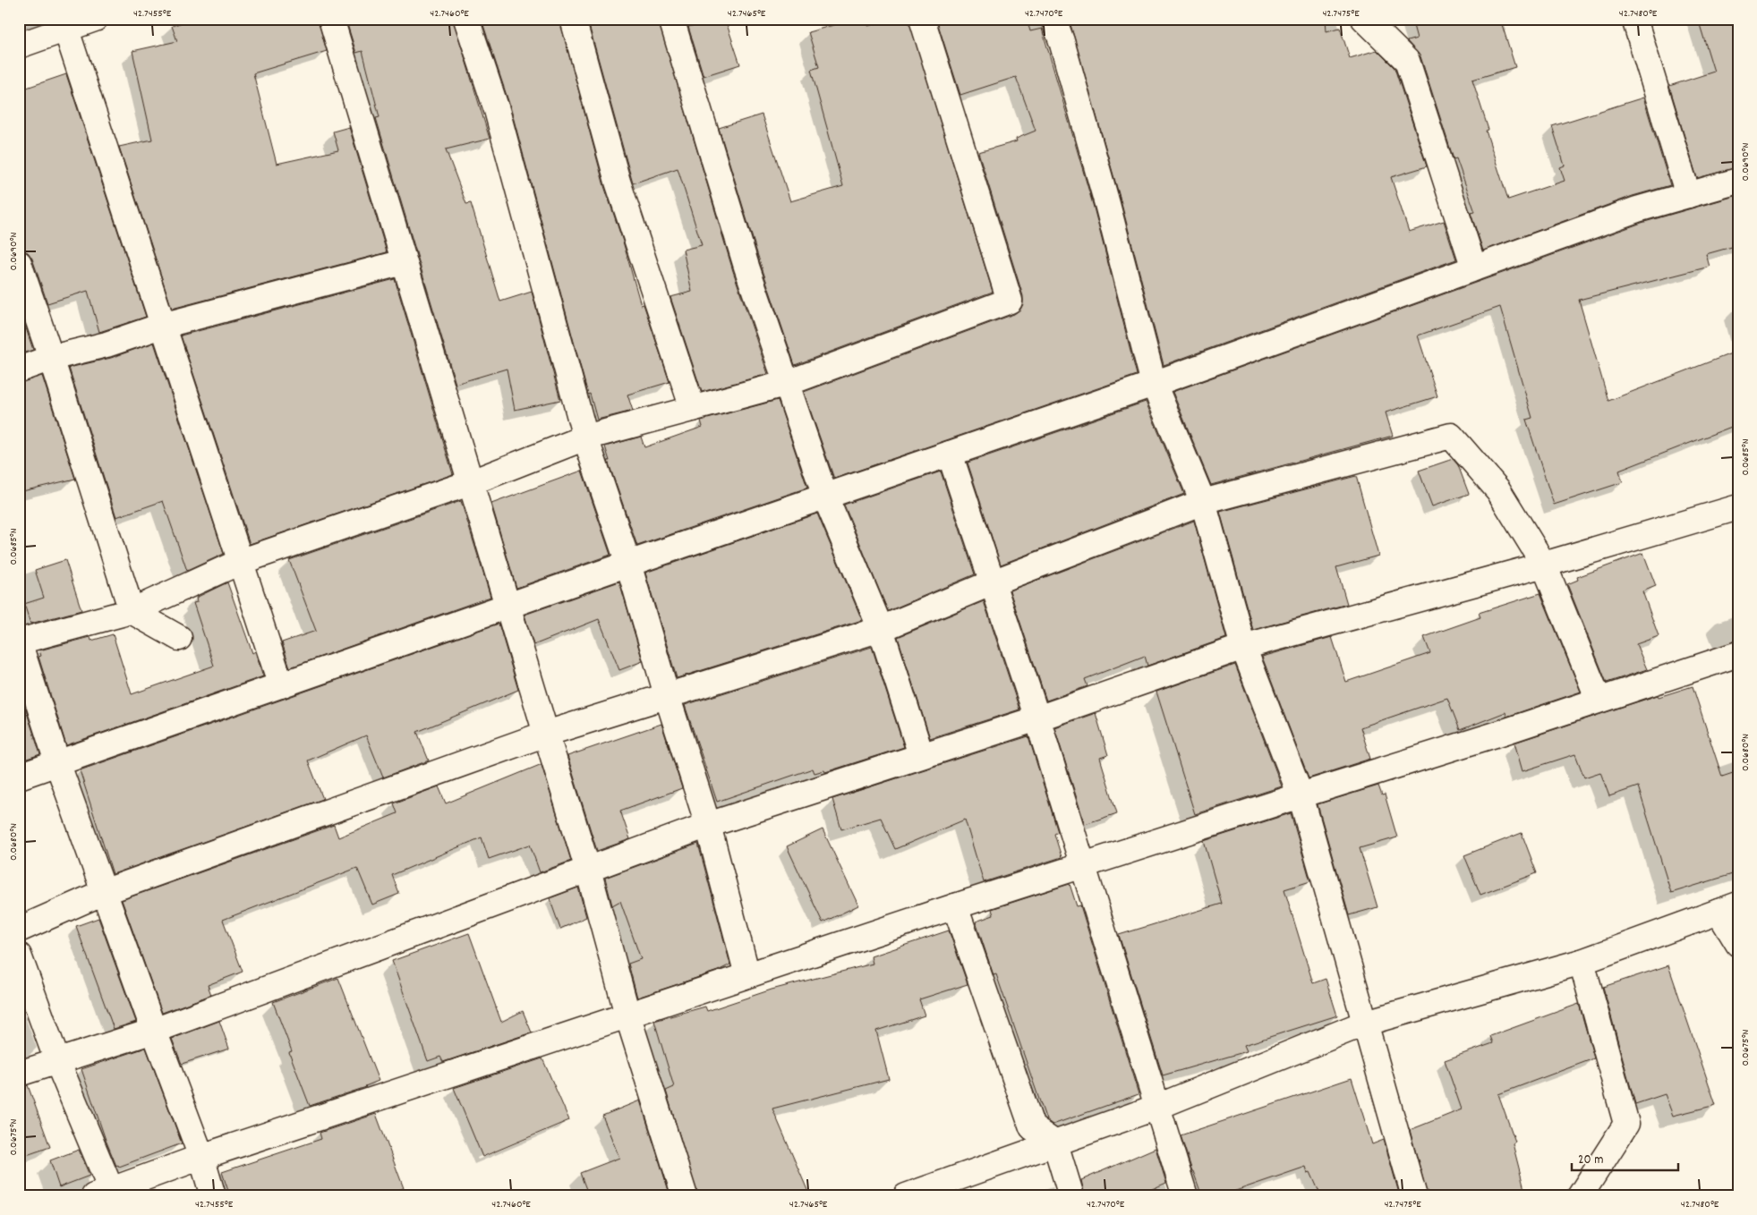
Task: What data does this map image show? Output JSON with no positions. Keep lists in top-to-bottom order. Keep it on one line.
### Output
{"scale_bar":"20 m","coordinates":["42.7455°E","42.7460°E","42.7465°E","42.7470°E","42.7475°E","42.7480°E","0.0690°N","0.0685°N","0.0680°N","0.0675°N"]}
